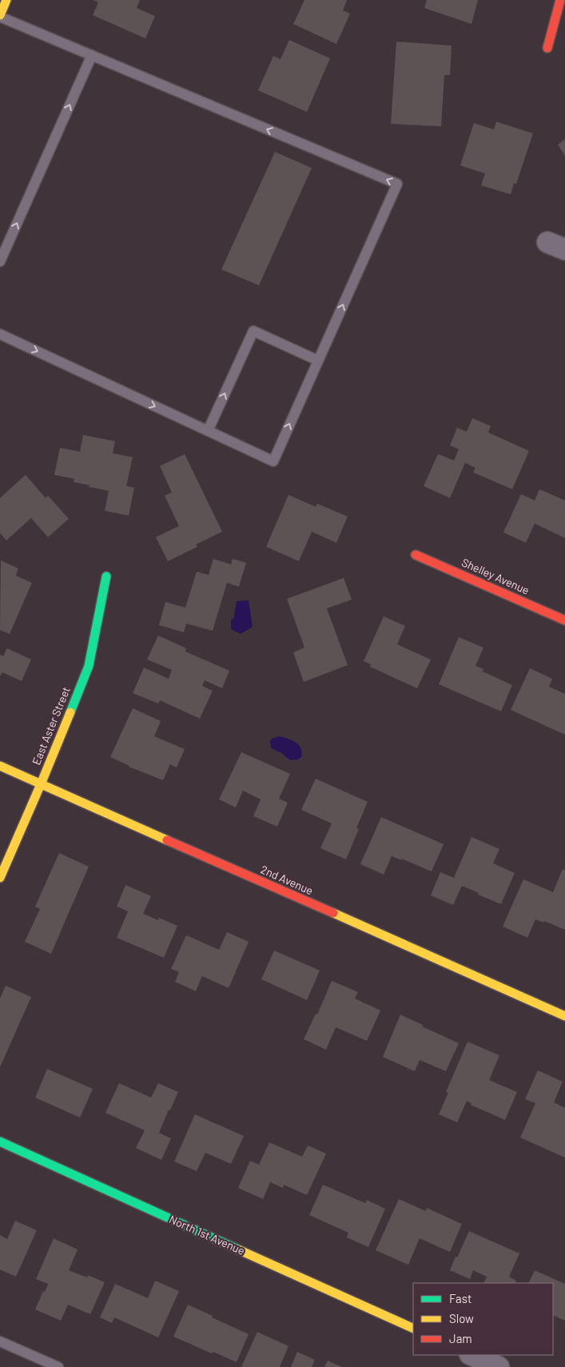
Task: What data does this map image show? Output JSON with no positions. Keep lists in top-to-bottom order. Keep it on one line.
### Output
{"streets":{"street":["Shelley Avenue","East Aster Street","2nd Avenue","North 1st Avenue"]},"crossings":[["East Aster Street","2nd Avenue"]],"legend":["Fast","Slow","Jam"]}
